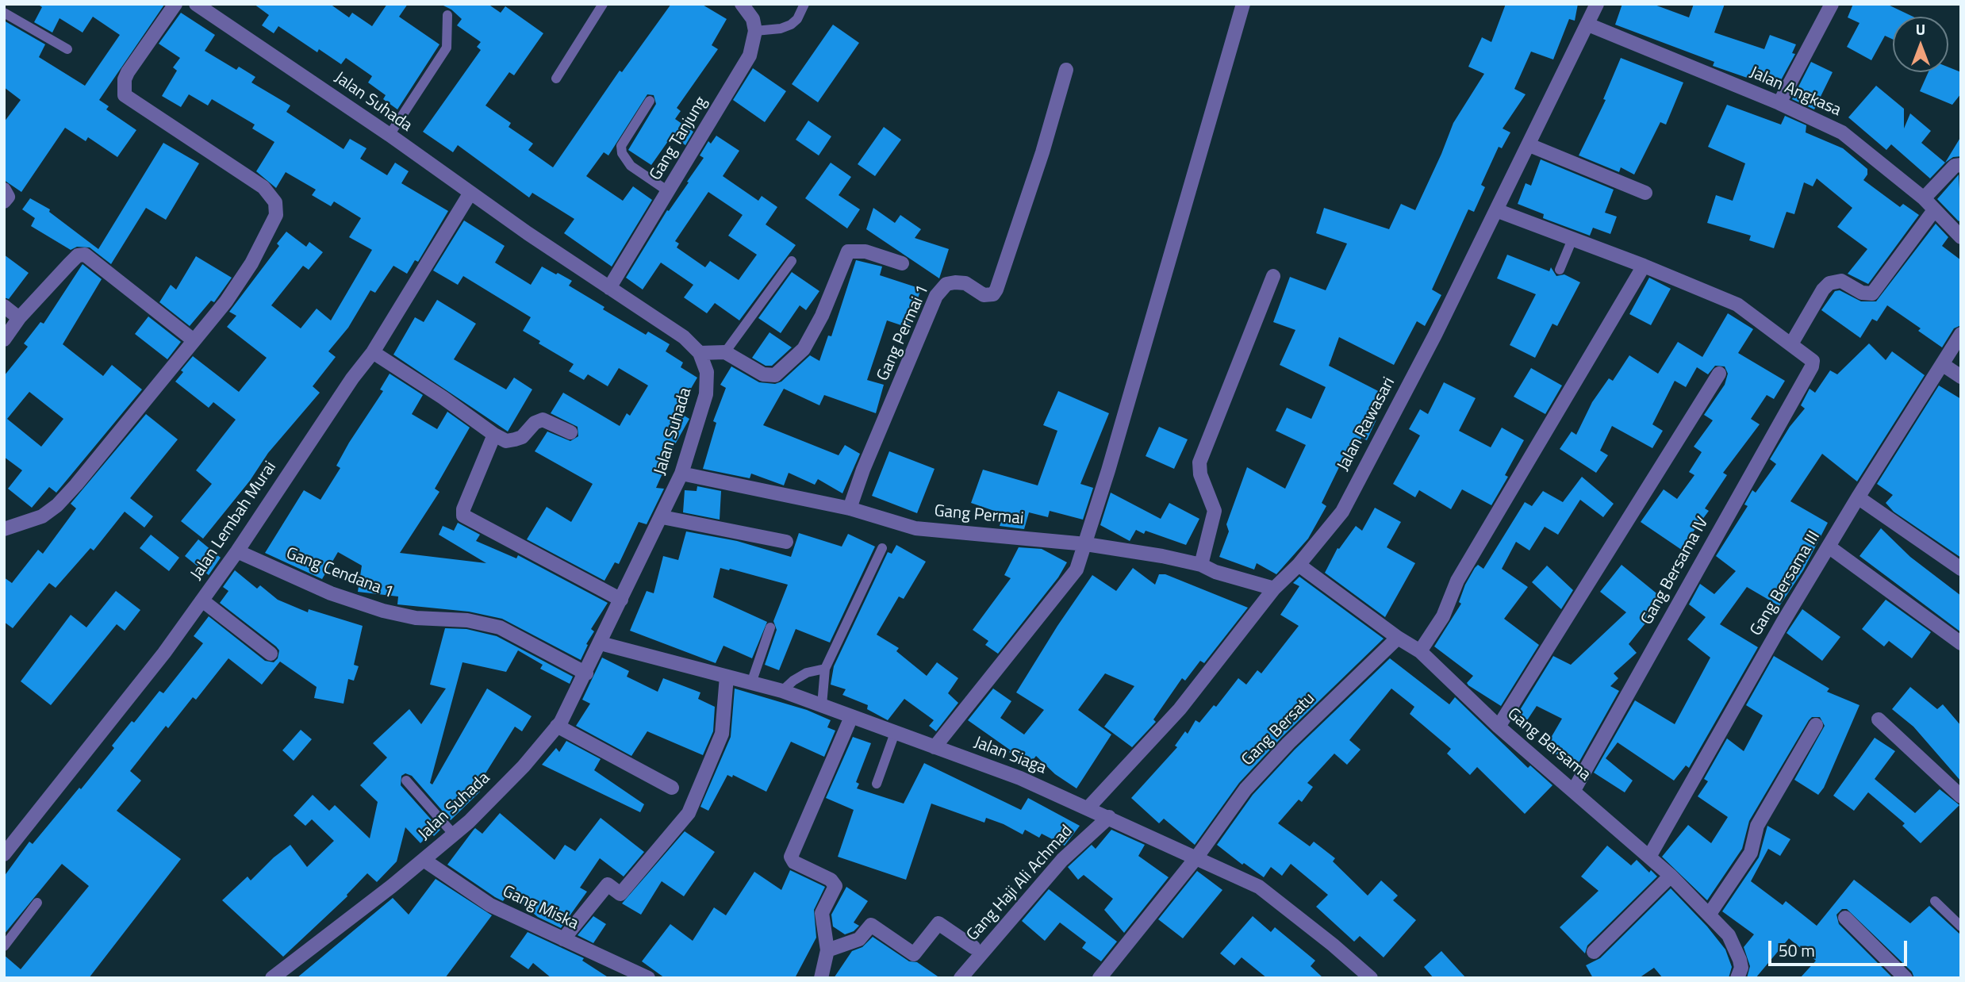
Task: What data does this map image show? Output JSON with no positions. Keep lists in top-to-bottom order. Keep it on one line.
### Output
{"streets":{"street":["Jalan Angkasa","Jalan Suhada","Gang Tanjung","Gang Permai 1","Jalan Rawasari","Gang Permai","Jalan Lembah Murai","Gang Bersama IV","Gang Cendana 1","Gang Bersama III","Gang Bersatu","Gang Bersama","Jalan Siaga","Gang Haji Ali Achmad","Gang Miska"]},"crossings":[["Jalan Angkasa","Jalan Rawasari"],["Jalan Suhada","Gang Tanjung"],["Jalan Suhada","Gang Permai"],["Jalan Suhada","Jalan Lembah Murai"],["Jalan Suhada","Gang Cendana 1"],["Jalan Suhada","Jalan Siaga"],["Jalan Suhada","Gang Miska"],["Gang Permai 1","Gang Permai"],["Jalan Rawasari","Gang Permai"],["Jalan Rawasari","Gang Bersama"],["Jalan Rawasari","Jalan Siaga"],["Jalan Lembah Murai","Gang Cendana 1"],["Gang Bersama IV","Gang Bersama"],["Gang Bersama III","Gang Bersama"],["Gang Bersatu","Gang Bersama"],["Gang Bersatu","Jalan Siaga"],["Jalan Siaga","Gang Haji Ali Achmad"]],"scale_bar":"50 m","north":"top"}
